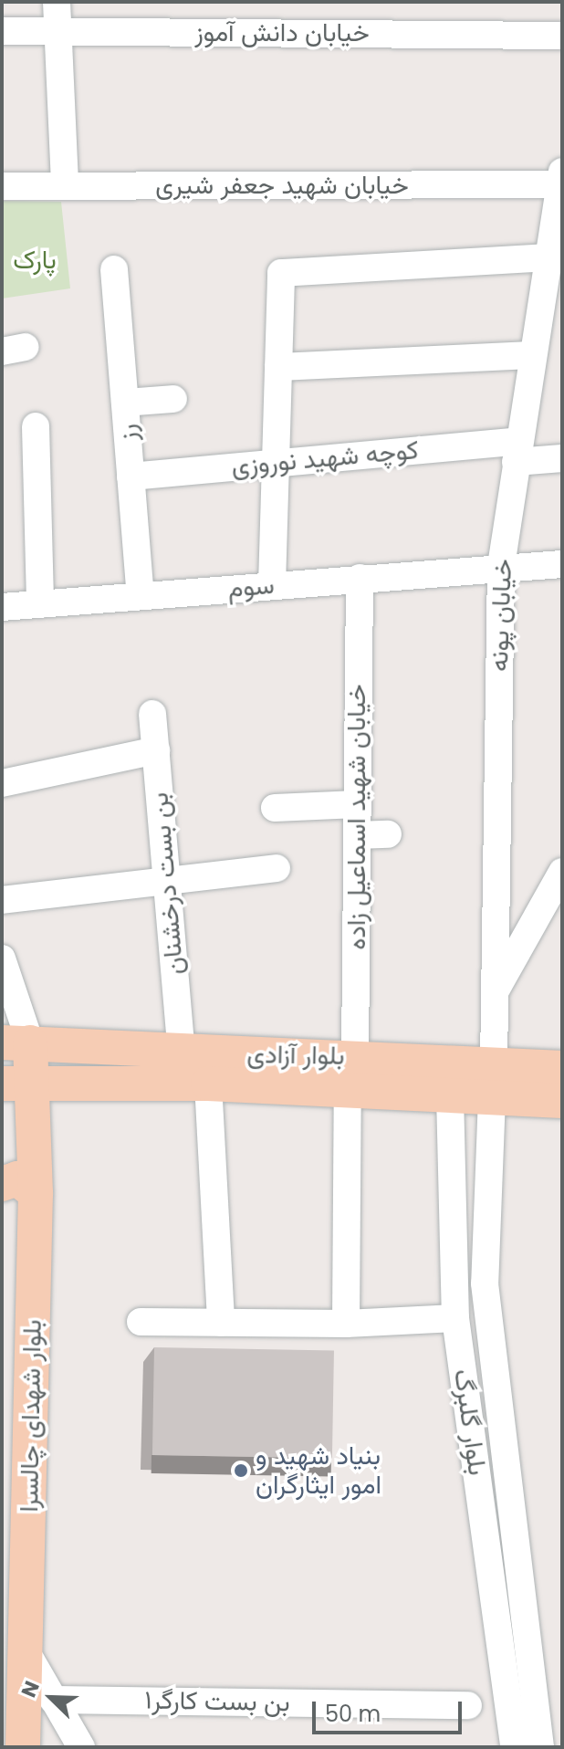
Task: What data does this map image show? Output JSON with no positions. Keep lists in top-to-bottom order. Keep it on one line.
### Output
{"streets":{"main road":["بلوار آزادی","بلوار شهدای چالسرا"],"street":["خیابان دانش آموز","خیابان شهید جعفر شیری","رز","کوچه شهید نوروزی","سوم","خیابان پونه","خیابان شهید اسماعیل زاده","بن بست درخشنان","بلوار گلبرگ","بن بست کارگر۱"]},"crossings":[["خیابان شهید جعفر شیری","خیابان پونه"],["رز","کوچه شهید نوروزی"],["رز","سوم"],["کوچه شهید نوروزی","خیابان پونه"],["سوم","خیابان پونه"],["سوم","خیابان شهید اسماعیل زاده"],["خیابان پونه","بلوار آزادی"],["خیابان پونه","بلوار گلبرگ"],["خیابان شهید اسماعیل زاده","بلوار آزادی"],["بن بست درخشنان","بلوار آزادی"],["بلوار آزادی","بلوار شهدای چالسرا"],["بلوار آزادی","بلوار گلبرگ"]],"parks":["پارک"],"places":["بنیاد شهید و امور ایثارگران"],"scale_bar":"50 m","north":"top left"}
